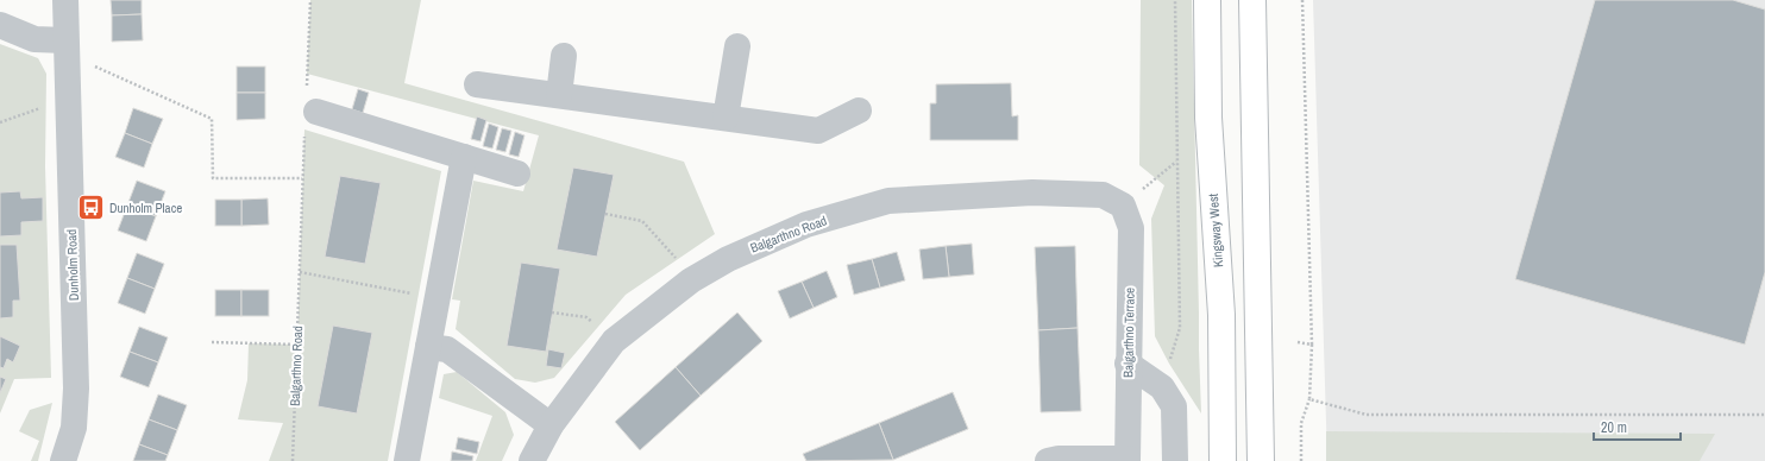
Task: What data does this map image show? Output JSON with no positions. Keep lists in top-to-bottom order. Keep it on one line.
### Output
{"streets":{"highway":["Kingsway West"],"street":["Balgarthno Road","Dunholm Road","Balgarthno Terrace"]},"crossings":[["Balgarthno Road","Dunholm Road"],["Balgarthno Road","Balgarthno Terrace"]],"places":{"bus stop":["Dunholm Place"]},"scale_bar":"20 m"}
